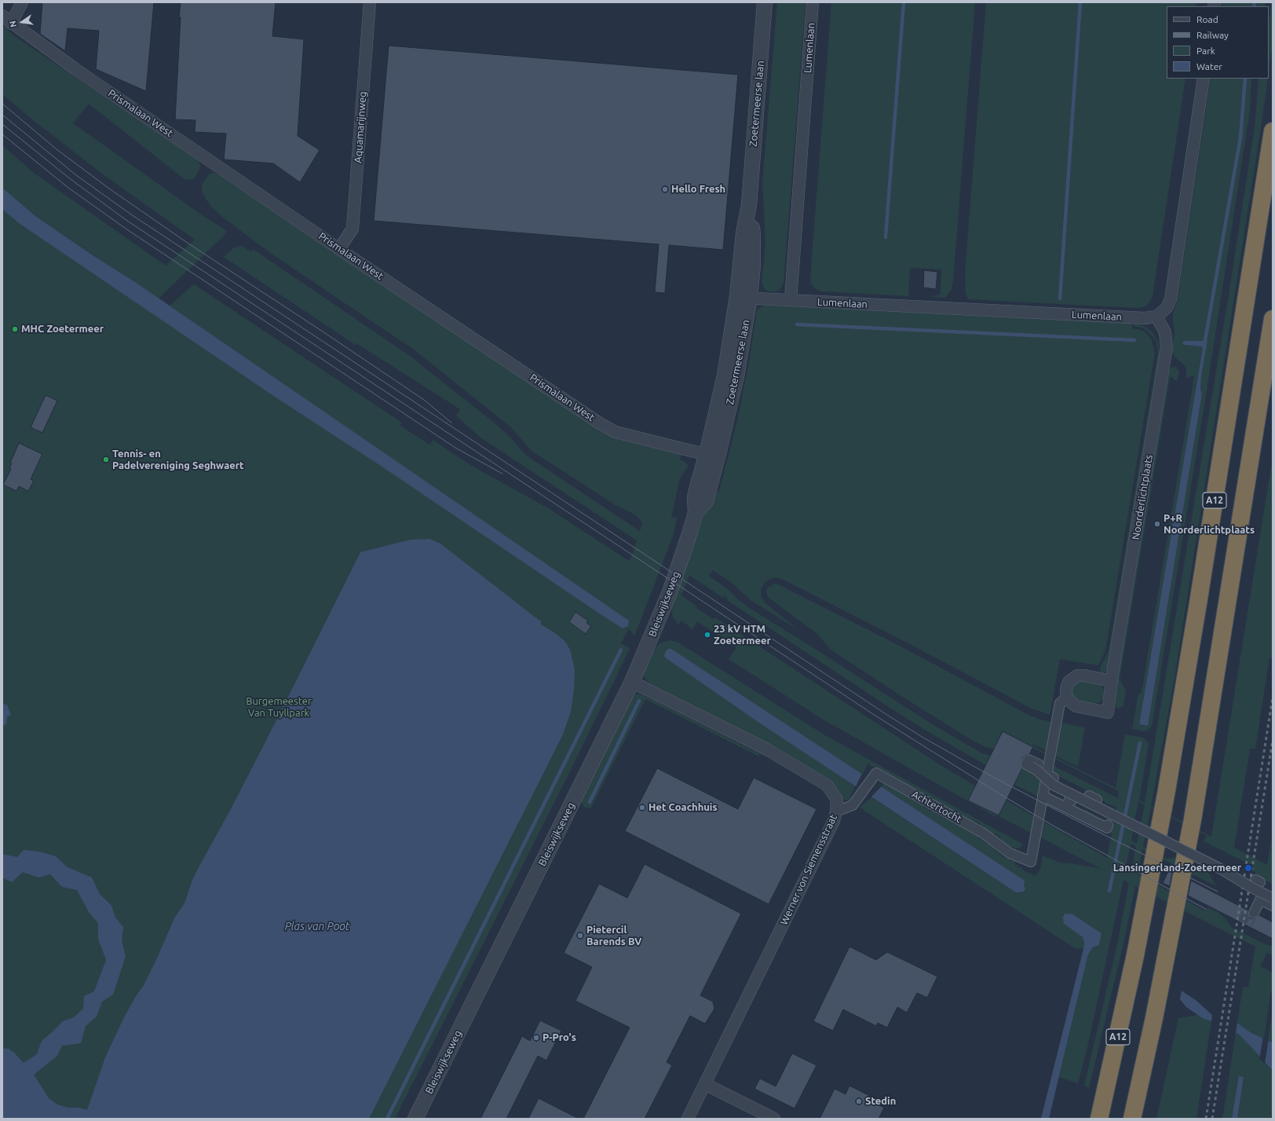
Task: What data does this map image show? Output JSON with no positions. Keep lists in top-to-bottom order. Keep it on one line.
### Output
{"streets":{"highway":["A12"],"street":["Lumenlaan","Zoetermeerse laan","Prismalaan West","Aquamarijnweg","Noorderlichtplaats","Bleiswijkseweg","Achtertocht","Werner von Siemensstraat"]},"crossings":[["Lumenlaan","Zoetermeerse laan"],["Lumenlaan","Noorderlichtplaats"],["Zoetermeerse laan","Prismalaan West"],["Zoetermeerse laan","Bleiswijkseweg"],["Prismalaan West","Aquamarijnweg"],["Bleiswijkseweg","Werner von Siemensstraat"],["Achtertocht","Werner von Siemensstraat"]],"water":["Plas van Poot"],"parks":["Burgemeester Van Tuyllpark"],"places":["Hello Fresh","MHC Zoetermeer","Tennis- en Padelvereniging Seghwaert","P+R Noorderlichtplaats","23 kV HTM Zoetermeer","Het Coachhuis","Lansingerland-Zoetermeer","Pietercil Barends BV","P-Pro's","Stedin"],"legend":["Road","Railway","Park","Water"],"north":"left"}
